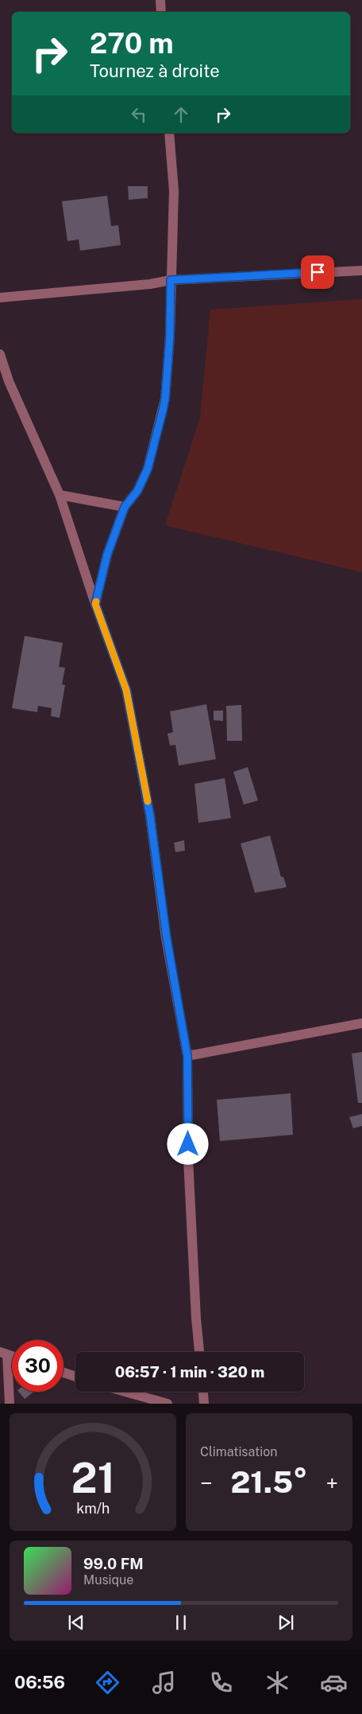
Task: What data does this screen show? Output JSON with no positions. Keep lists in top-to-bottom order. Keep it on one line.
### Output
{"page":{"turn":["270 m","Tournez à droite"],"limit":"30","trip":"06:57 · 1 min · 320 m","tile":"Climatisation","heat":["−","21.5°","+"],"song":["99.0 FM","Musique"],"tabs":"06:56","gauge":["21","km/h"]}}
